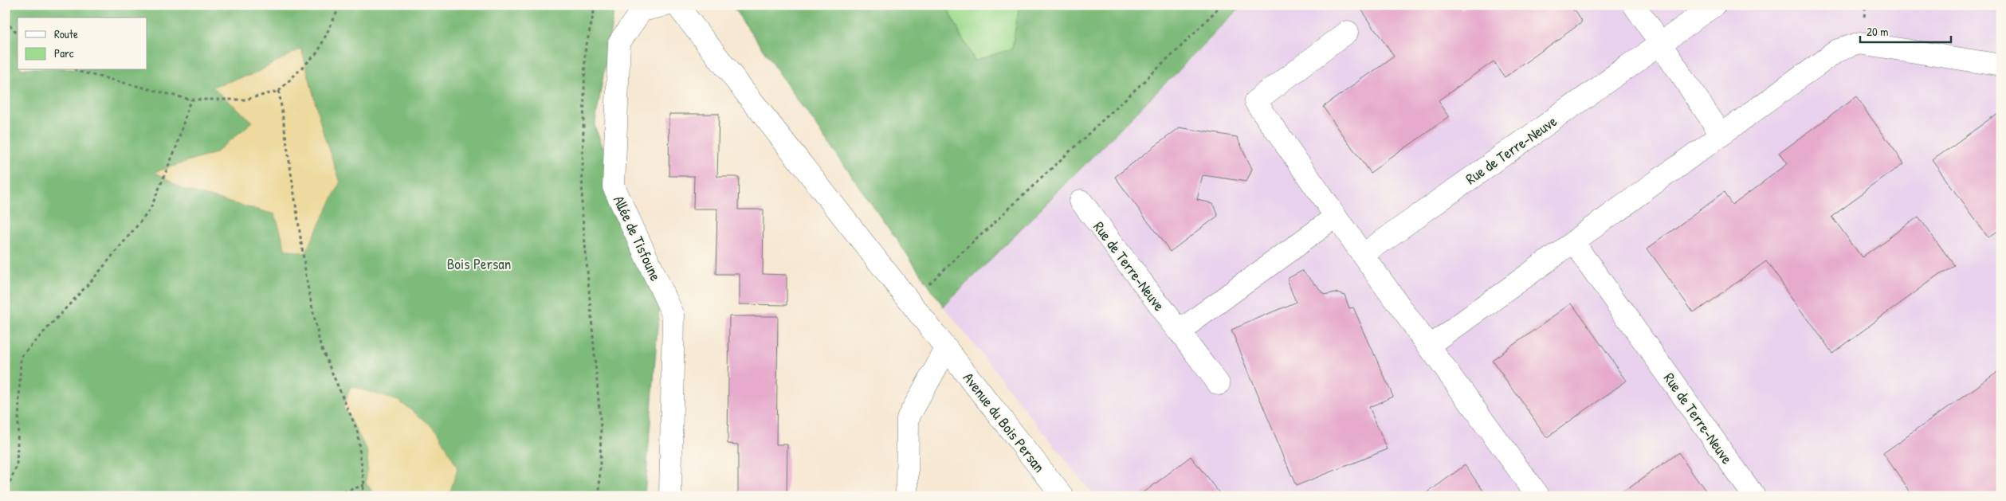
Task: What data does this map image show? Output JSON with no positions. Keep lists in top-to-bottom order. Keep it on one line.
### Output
{"streets":{"street":["Rue de Terre-Neuve","Allée de Tisfoune","Avenue du Bois Persan"]},"parks":["Bois Persan"],"legend":["Route","Parc"],"scale_bar":"20 m"}
